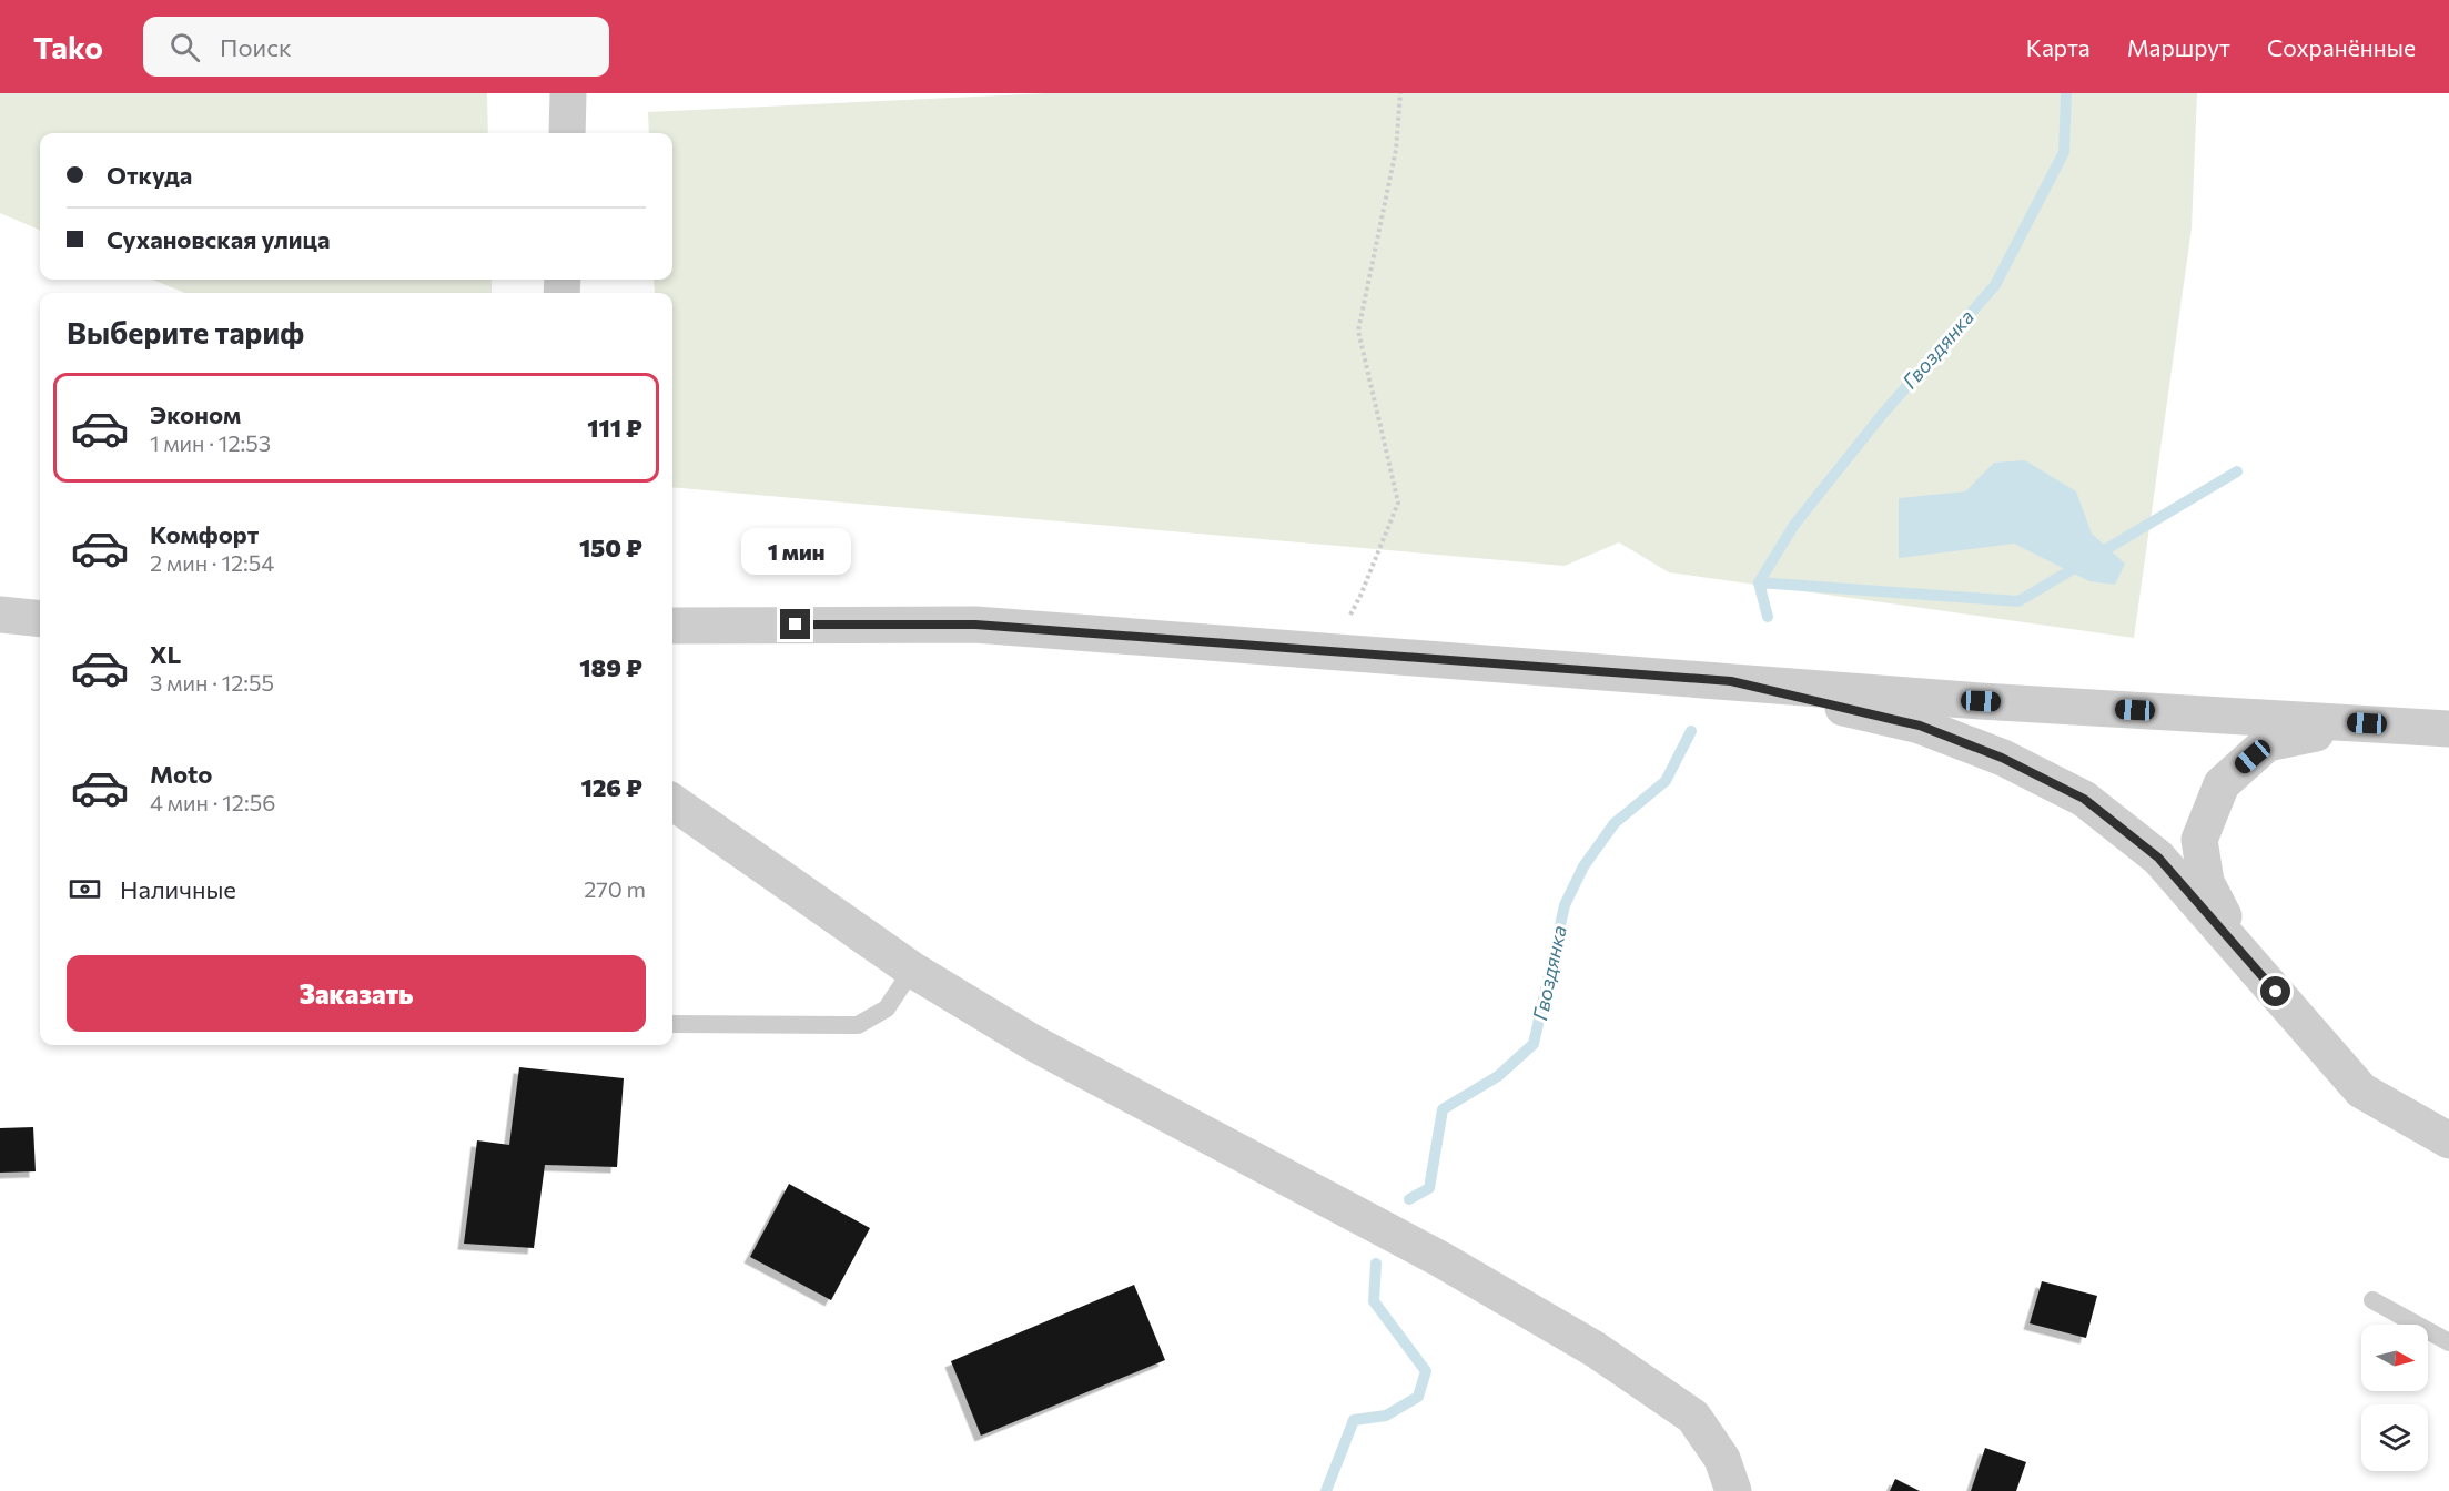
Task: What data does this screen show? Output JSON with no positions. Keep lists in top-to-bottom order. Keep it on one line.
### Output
{"water":["Гвоздянка"],"north":"right","page":{"header":"Tako","search":"Поиск","nav":["Карта","Маршрут","Сохранённые"],"banner":["Откуда","Сухановская улица"],"heading":"Выберите тариф","list":[{"name":"Эконом","note":"1 мин · 12:53","value":"111 ₽"},{"name":"Комфорт","note":"2 мин · 12:54","value":"150 ₽"},{"name":"XL","note":"3 мин · 12:55","value":"189 ₽"},{"name":"Moto","note":"4 мин · 12:56","value":"126 ₽"}],"bubble":"1 мин","pay":["Наличные","270 m"],"buttons":"Заказать"}}
